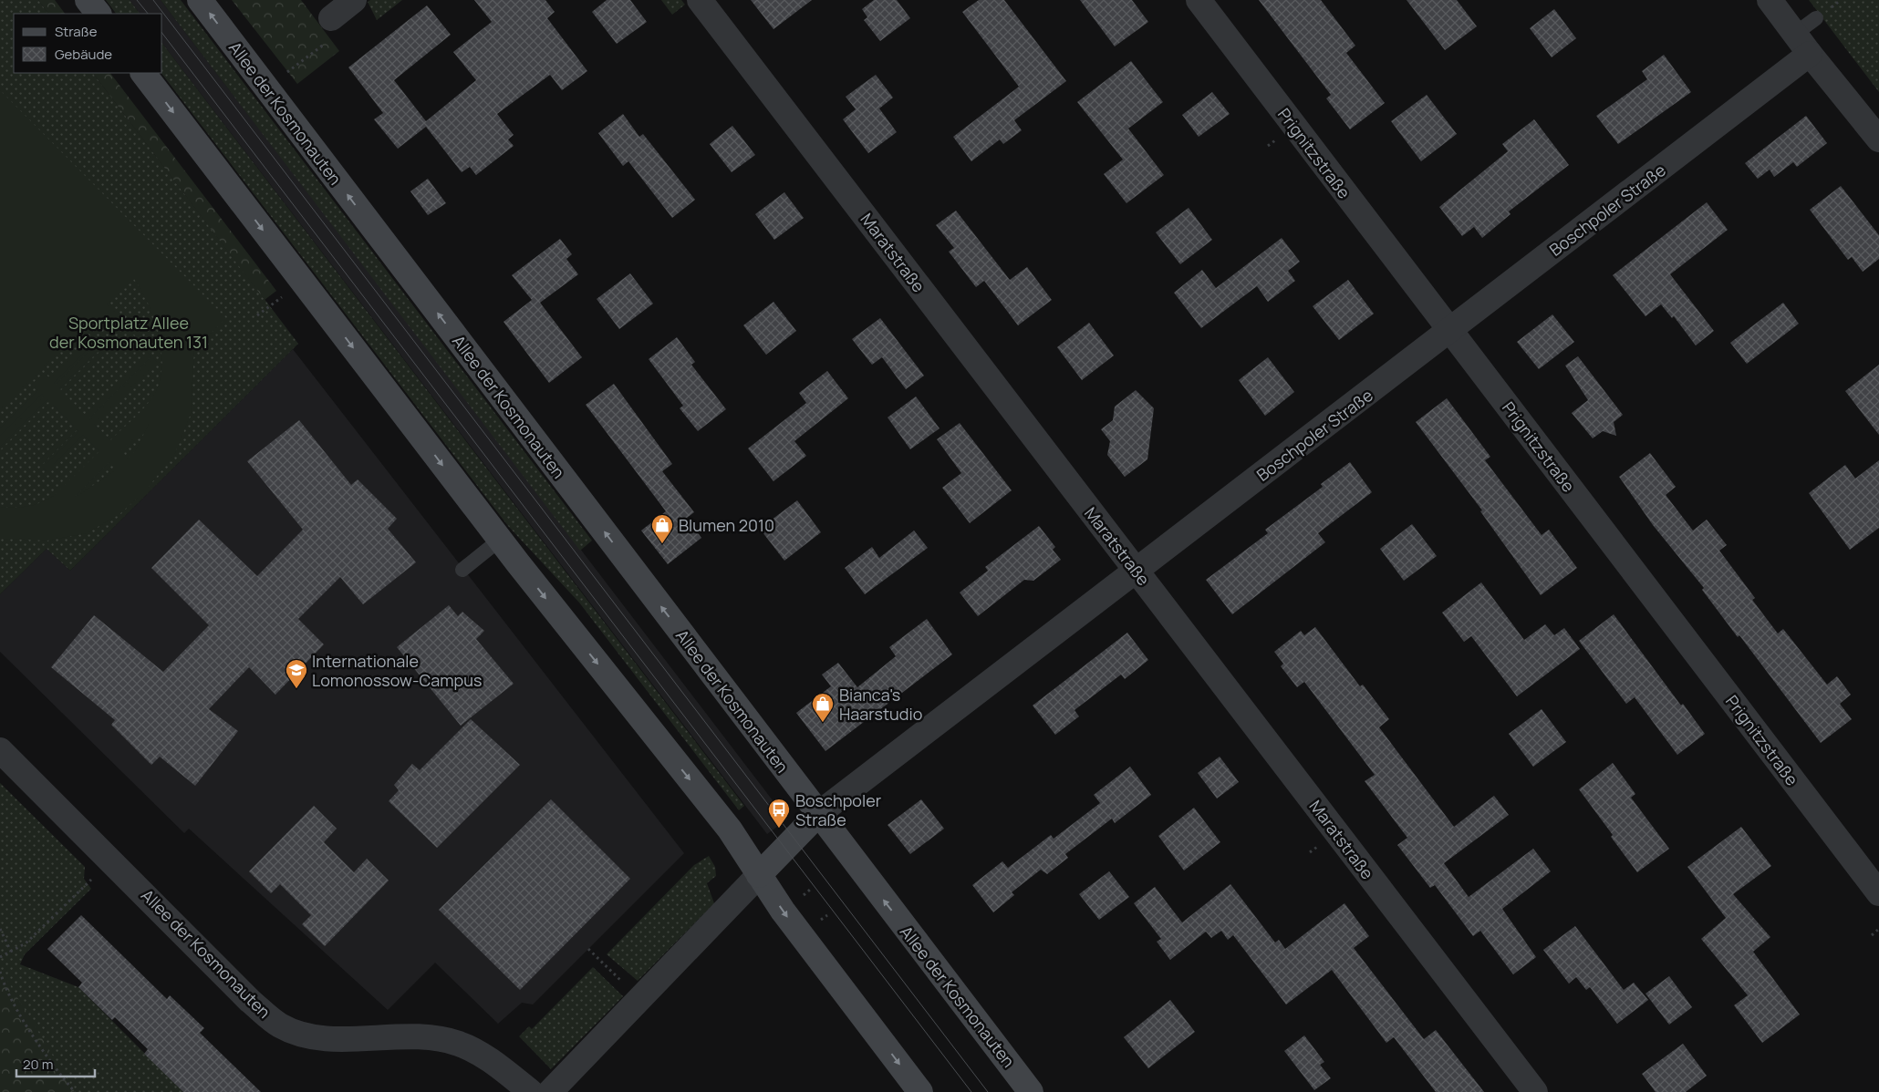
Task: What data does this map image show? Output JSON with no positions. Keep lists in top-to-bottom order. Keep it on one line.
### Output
{"streets":{"main road":["Allee der Kosmonauten"],"street":["Prignitzstraße","Boschpoler Straße","Maratstraße"]},"crossings":[["Allee der Kosmonauten","Boschpoler Straße"],["Prignitzstraße","Boschpoler Straße"],["Boschpoler Straße","Maratstraße"]],"parks":["Sportplatz Allee der Kosmonauten 131"],"places":{"shop":["Blumen 2010","Bianca's Haarstudio"],"school or university":["Internationale Lomonossow-Campus"],"bus stop":["Boschpoler Straße"]},"legend":["Straße","Gebäude"],"scale_bar":"20 m"}
